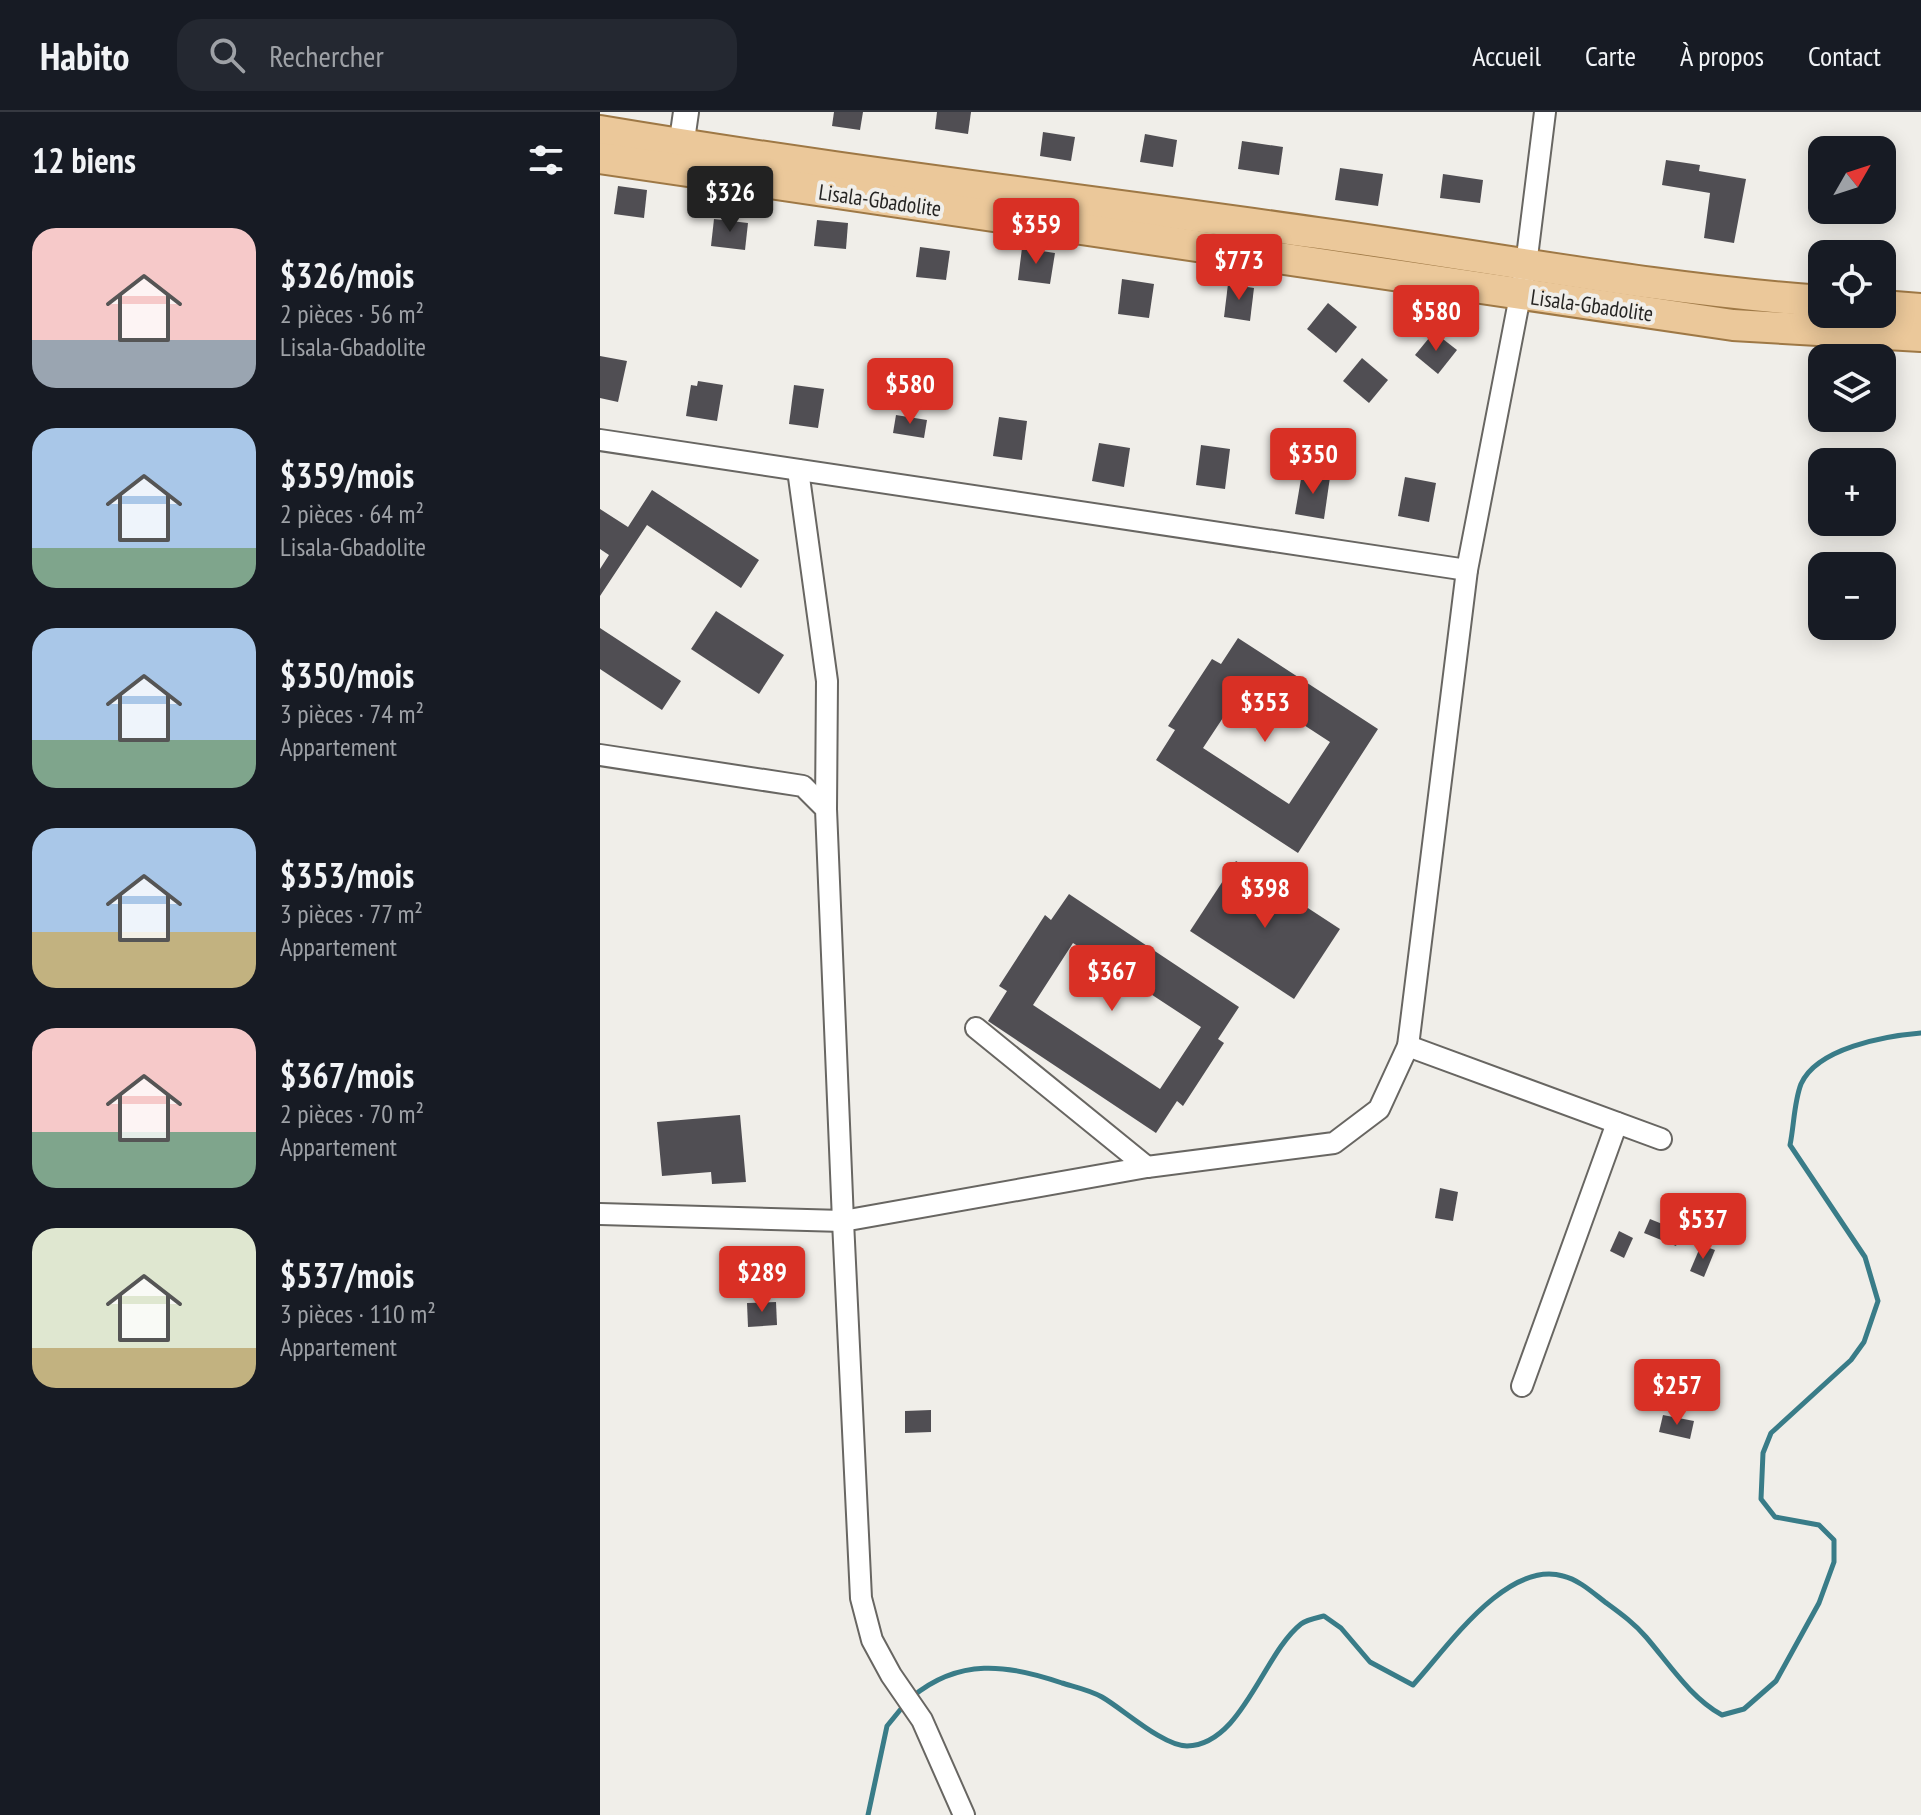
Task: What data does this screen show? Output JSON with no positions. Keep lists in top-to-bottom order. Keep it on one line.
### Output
{"streets":{"main road":["Lisala-Gbadolite"]},"north":"top right","page":{"header":"Habito","search":"Rechercher","nav":["Accueil","Carte","À propos","Contact"],"heading":"12 biens","map_buttons":["+","−"],"price":["$326","$359","$773","$580","$580","$350","$353","$398","$367","$537","$289","$257"],"list":[{"name":"$326/mois","note":"2 pièces · 56 m² · Lisala-Gbadolite"},{"name":"$359/mois","note":"2 pièces · 64 m² · Lisala-Gbadolite"},{"name":"$350/mois","note":"3 pièces · 74 m² · Appartement"},{"name":"$353/mois","note":"3 pièces · 77 m² · Appartement"},{"name":"$367/mois","note":"2 pièces · 70 m² · Appartement"},{"name":"$537/mois","note":"3 pièces · 110 m² · Appartement"}]}}
